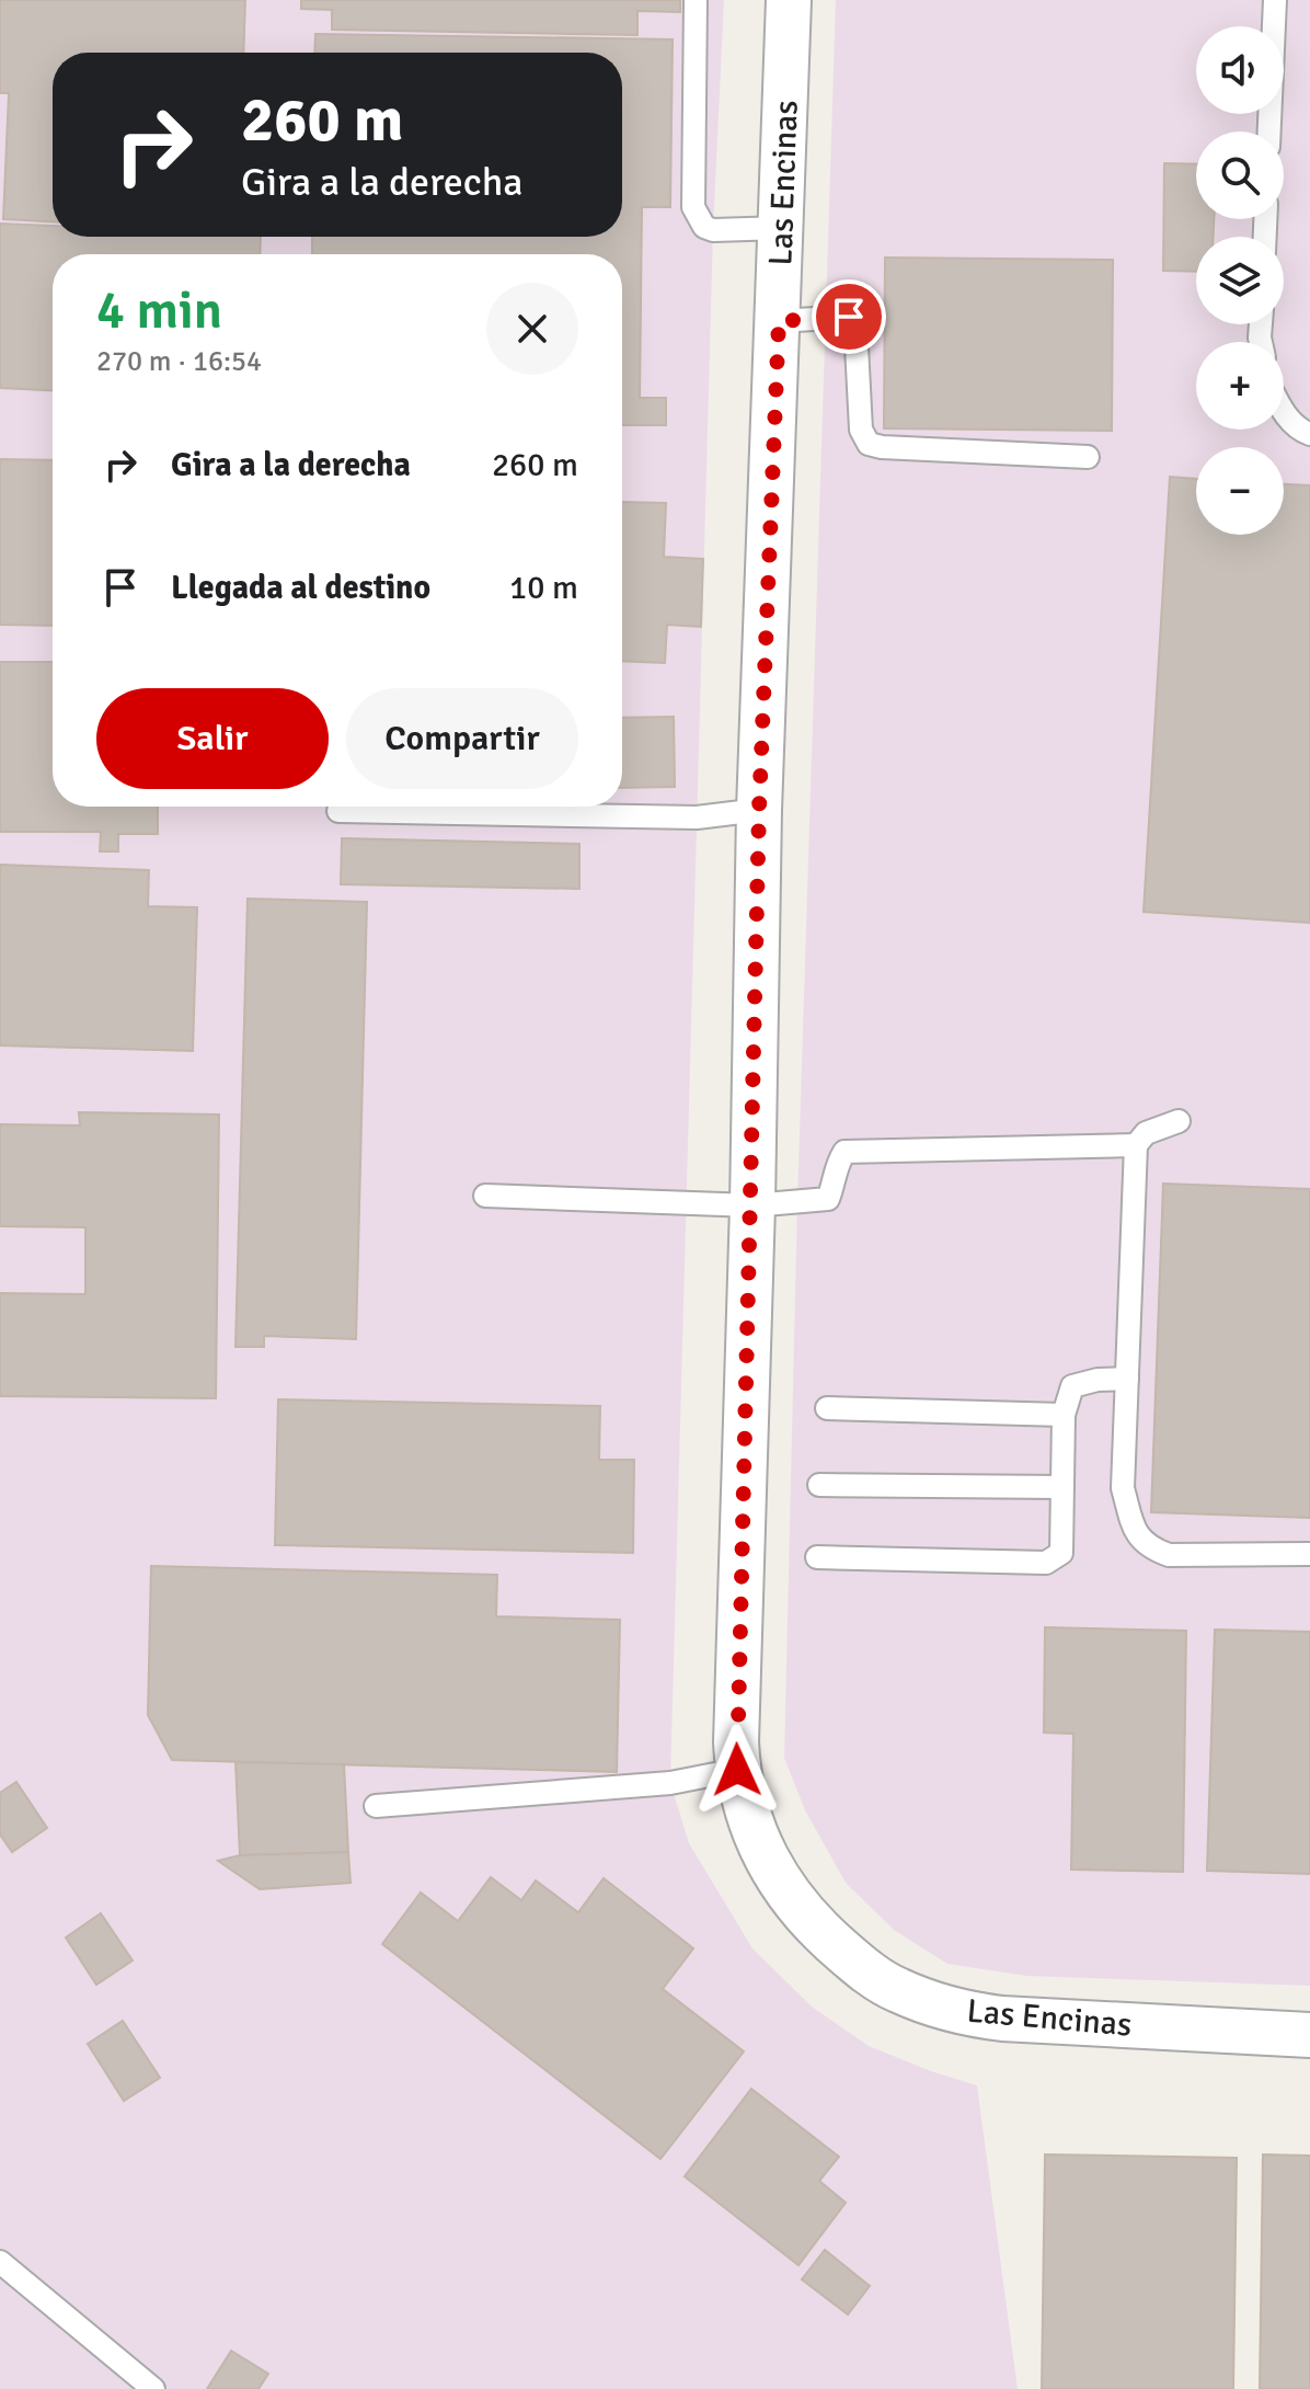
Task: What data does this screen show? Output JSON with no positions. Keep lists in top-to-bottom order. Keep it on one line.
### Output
{"streets":{"street":["Las Encinas"]},"page":{"map_buttons":["+","−"],"turn":["260 m","Gira a la derecha"],"heading":["4 min","270 m · 16:54"],"list":[{"name":"Gira a la derecha","value":"260 m"},{"name":"Llegada al destino","value":"10 m"}],"buttons":["Salir","Compartir"]}}
